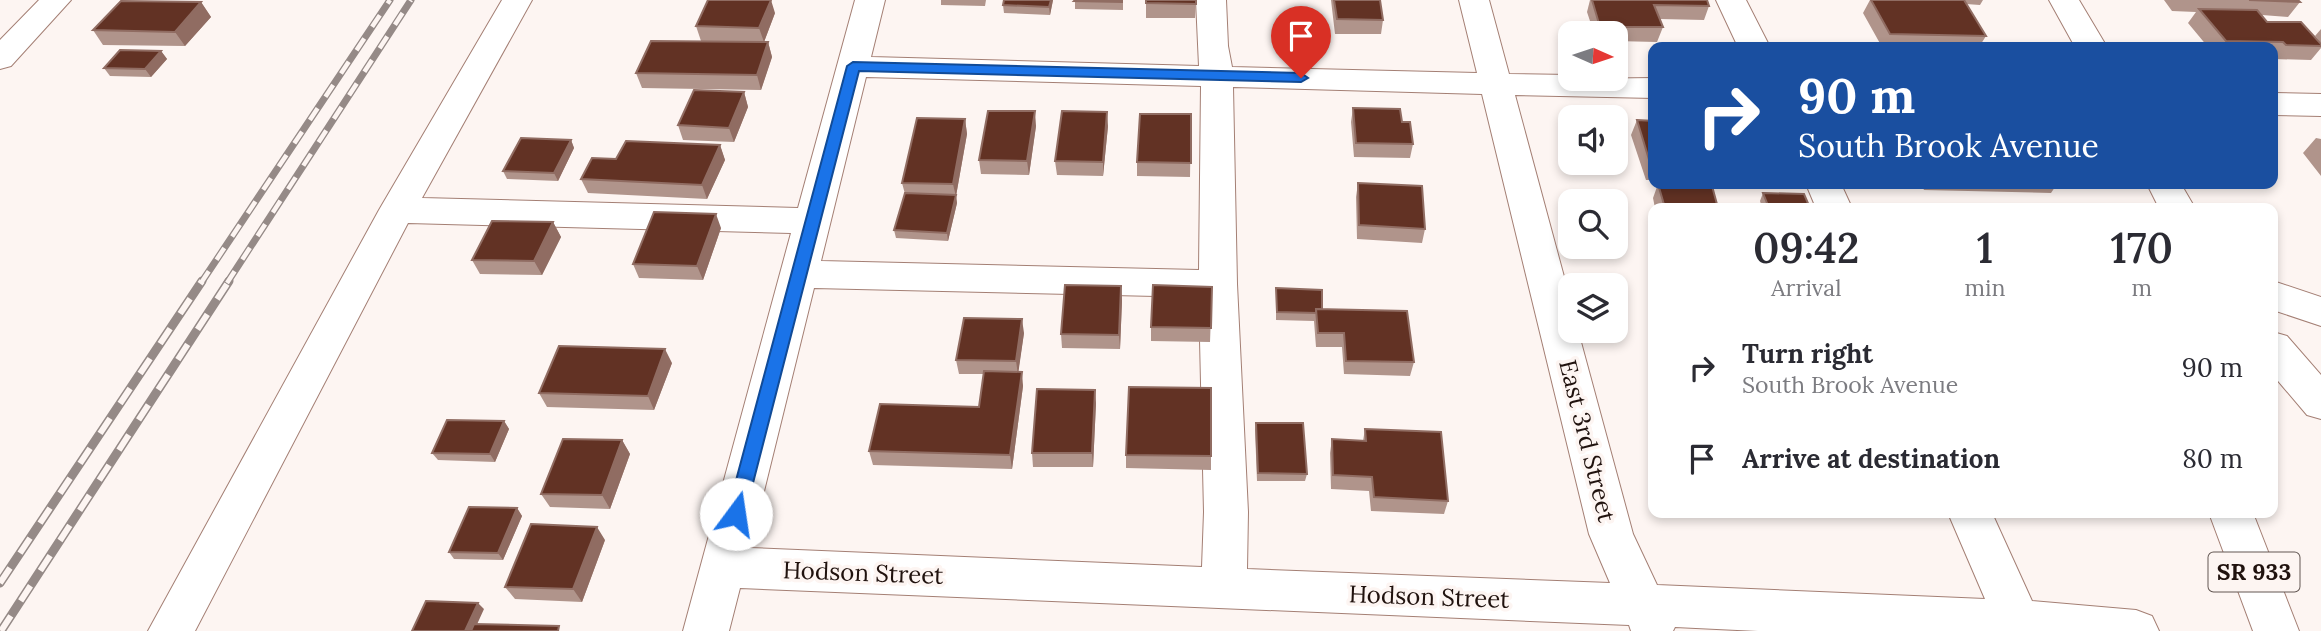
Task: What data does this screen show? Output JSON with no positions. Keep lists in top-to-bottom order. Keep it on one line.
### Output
{"streets":{"street":["East 3rd Street","SR 933","Hodson Street"]},"crossings":[["East 3rd Street","Hodson Street"]],"north":"right","page":{"turn":["90 m","South Brook Avenue"],"eta":["09:42","Arrival","1","min","170","m"],"list":[{"name":"Turn right","note":"South Brook Avenue","value":"90 m"},{"name":"Arrive at destination","value":"80 m"}]}}
